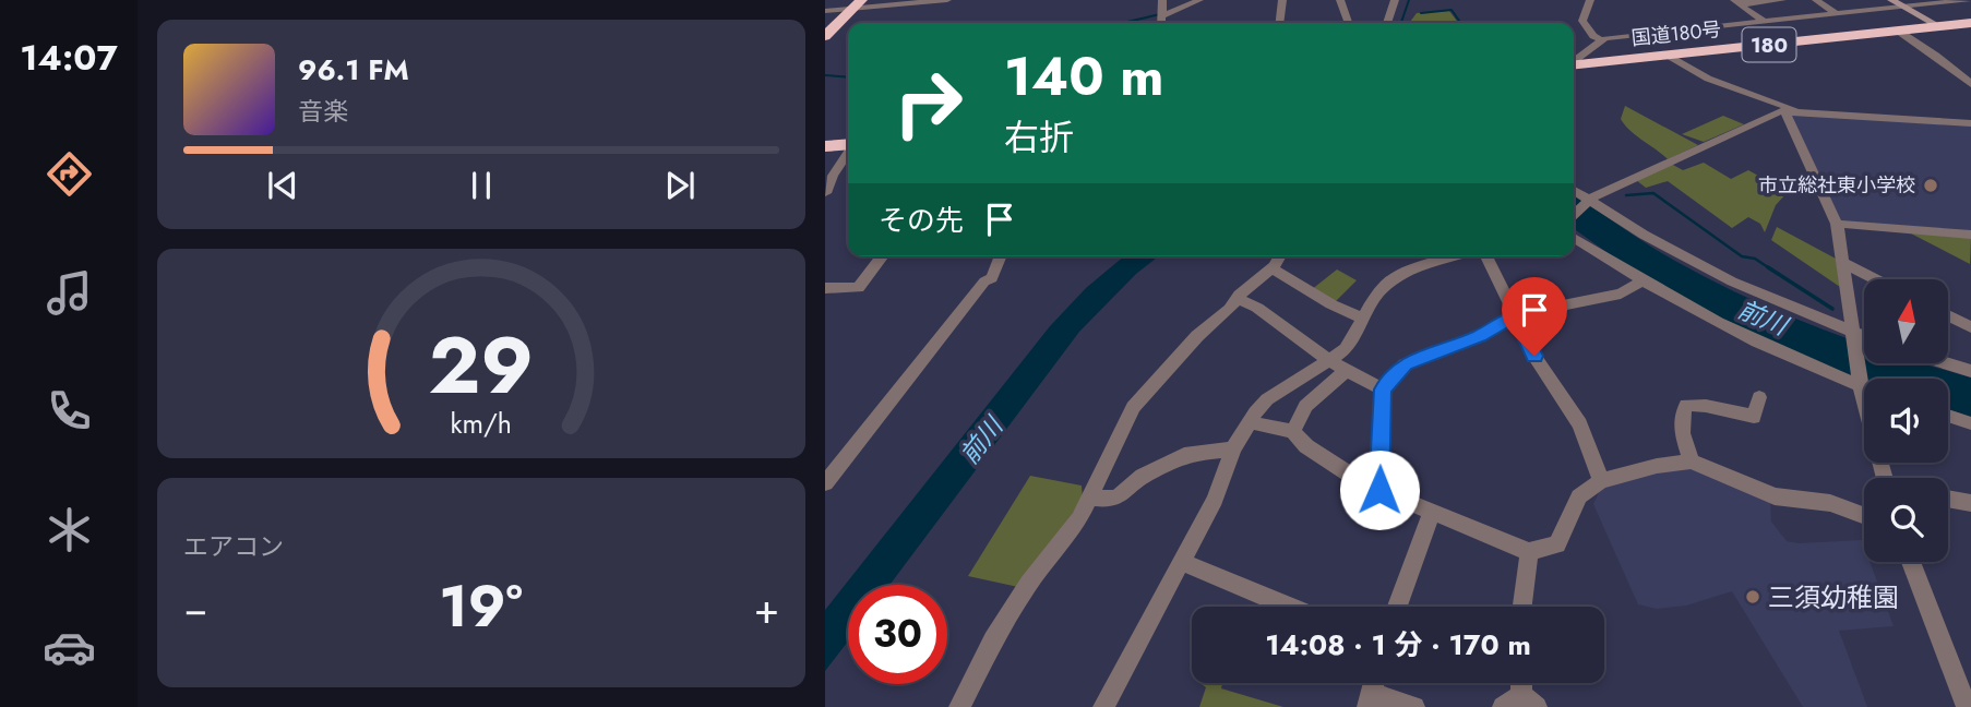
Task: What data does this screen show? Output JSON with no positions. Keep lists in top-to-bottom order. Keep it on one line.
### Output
{"streets":{"highway":["国道180号","180"]},"water":["前川"],"places":["市立総社東小学校","三須幼稚園"],"north":"top","page":{"tabs":"14:07","turn":["140 m","右折"],"song":["96.1 FM","音楽"],"then":"その先","tile":"エアコン","heat":["−","19°","+"],"limit":"30","trip":"14:08 · 1 分 · 170 m","gauge":["29","km/h"]}}
